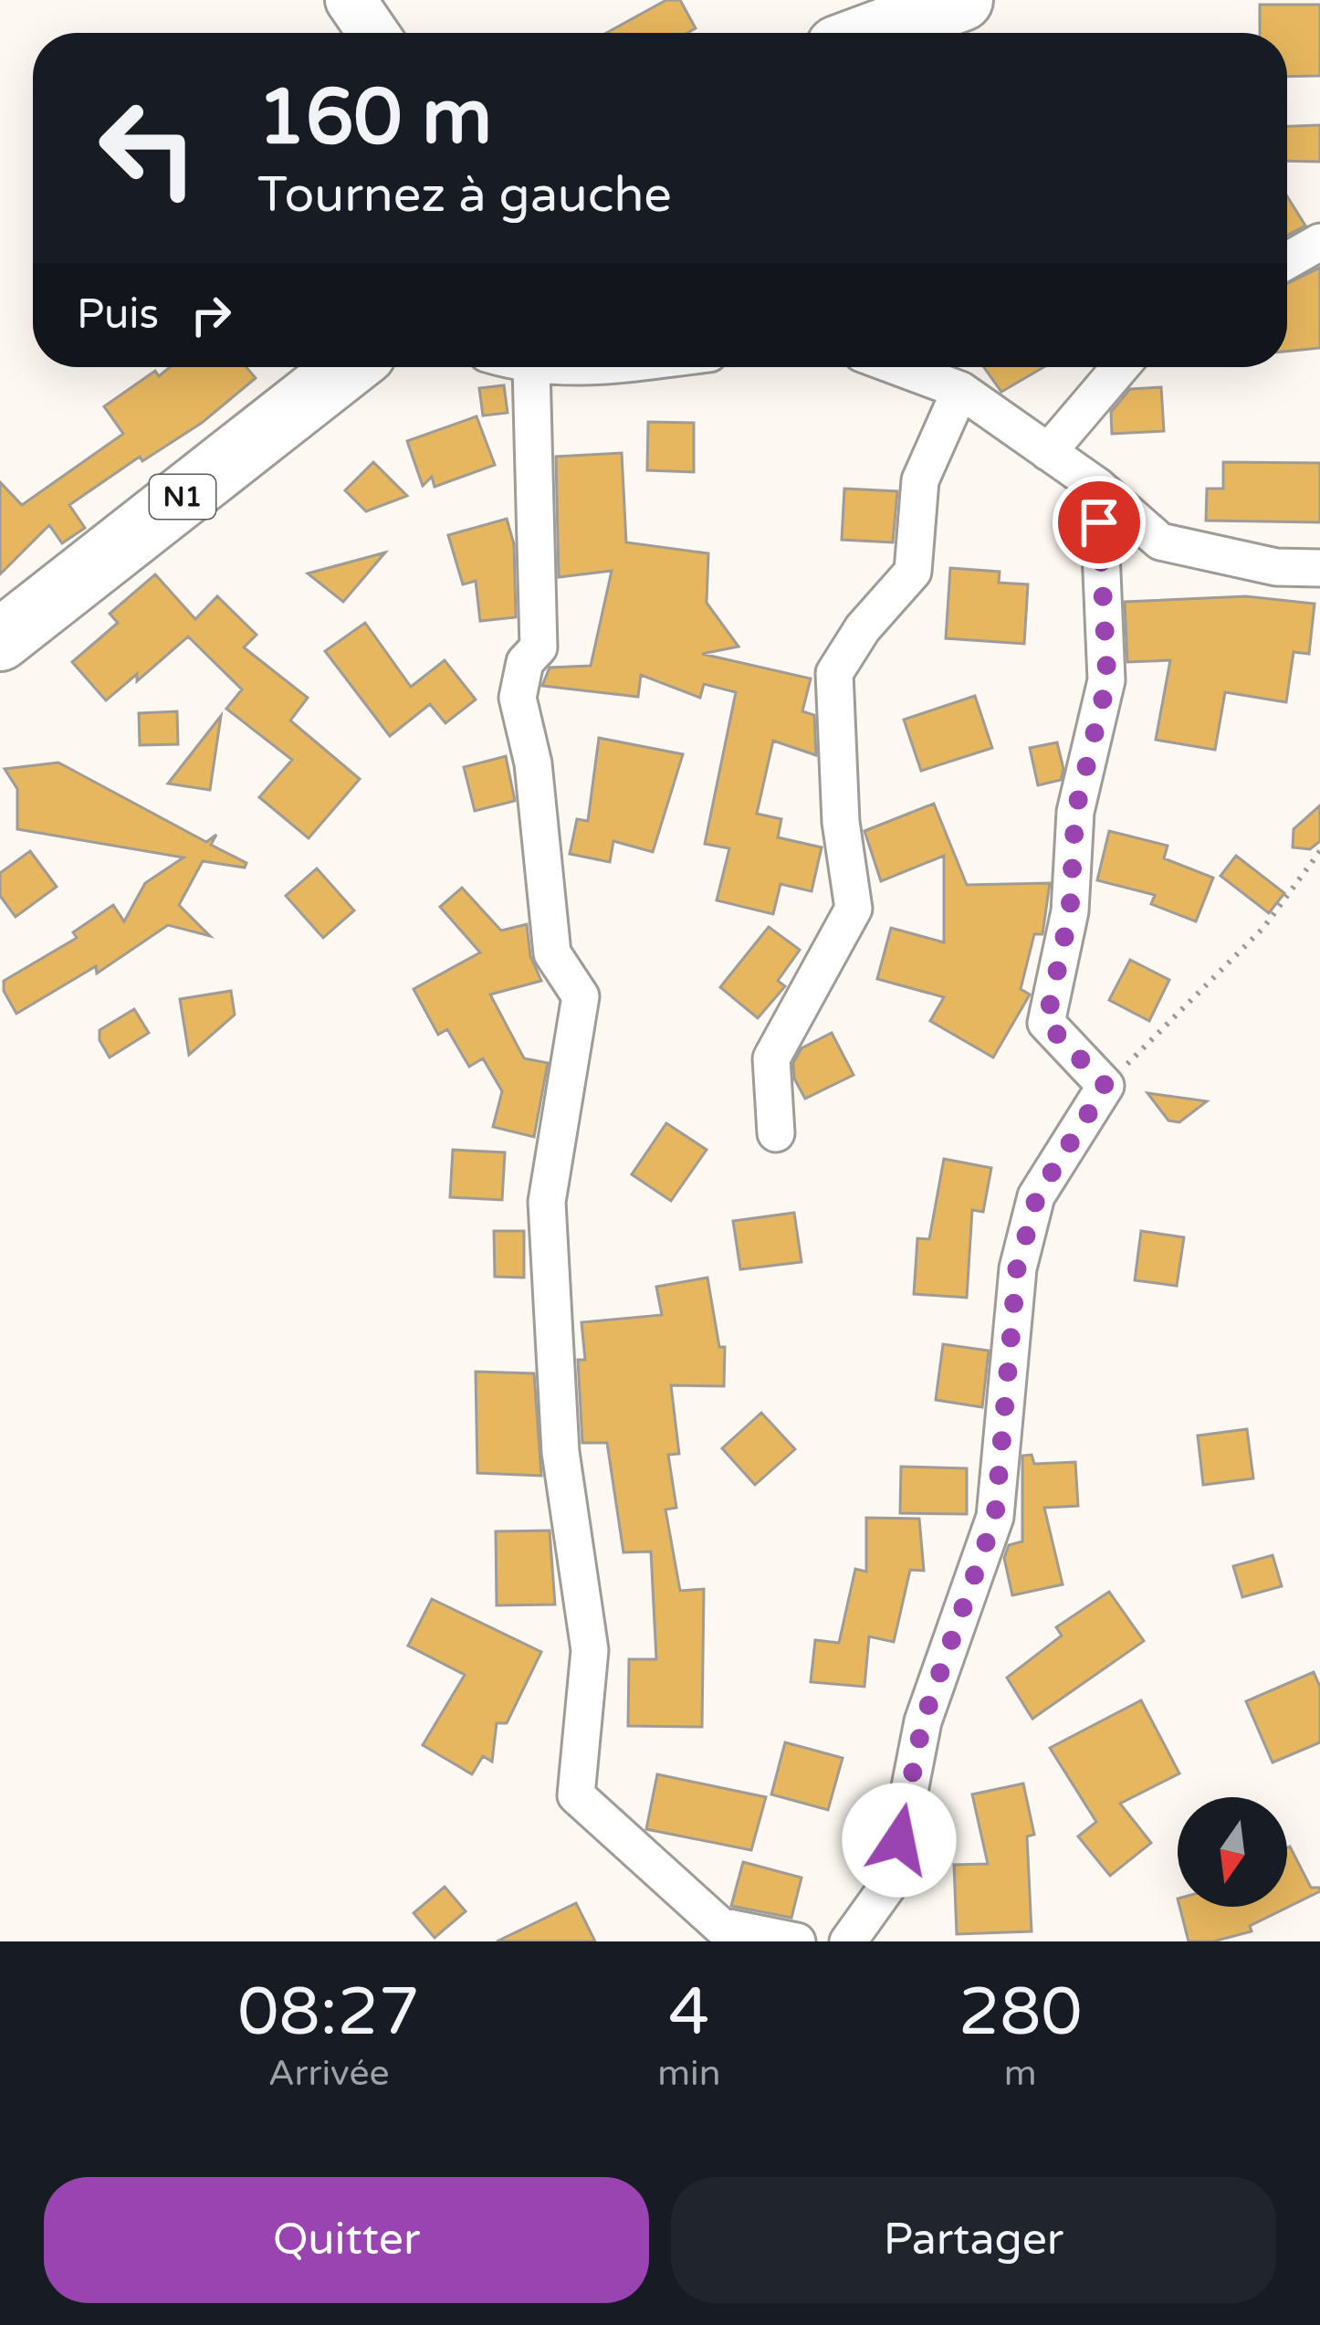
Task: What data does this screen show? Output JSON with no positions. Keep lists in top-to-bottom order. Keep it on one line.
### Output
{"streets":{"highway":["N1"]},"north":"bottom","page":{"turn":["160 m","Tournez à gauche"],"then":"Puis","eta":["08:27","Arrivée","4","min","280","m"],"buttons":["Quitter","Partager"]}}
